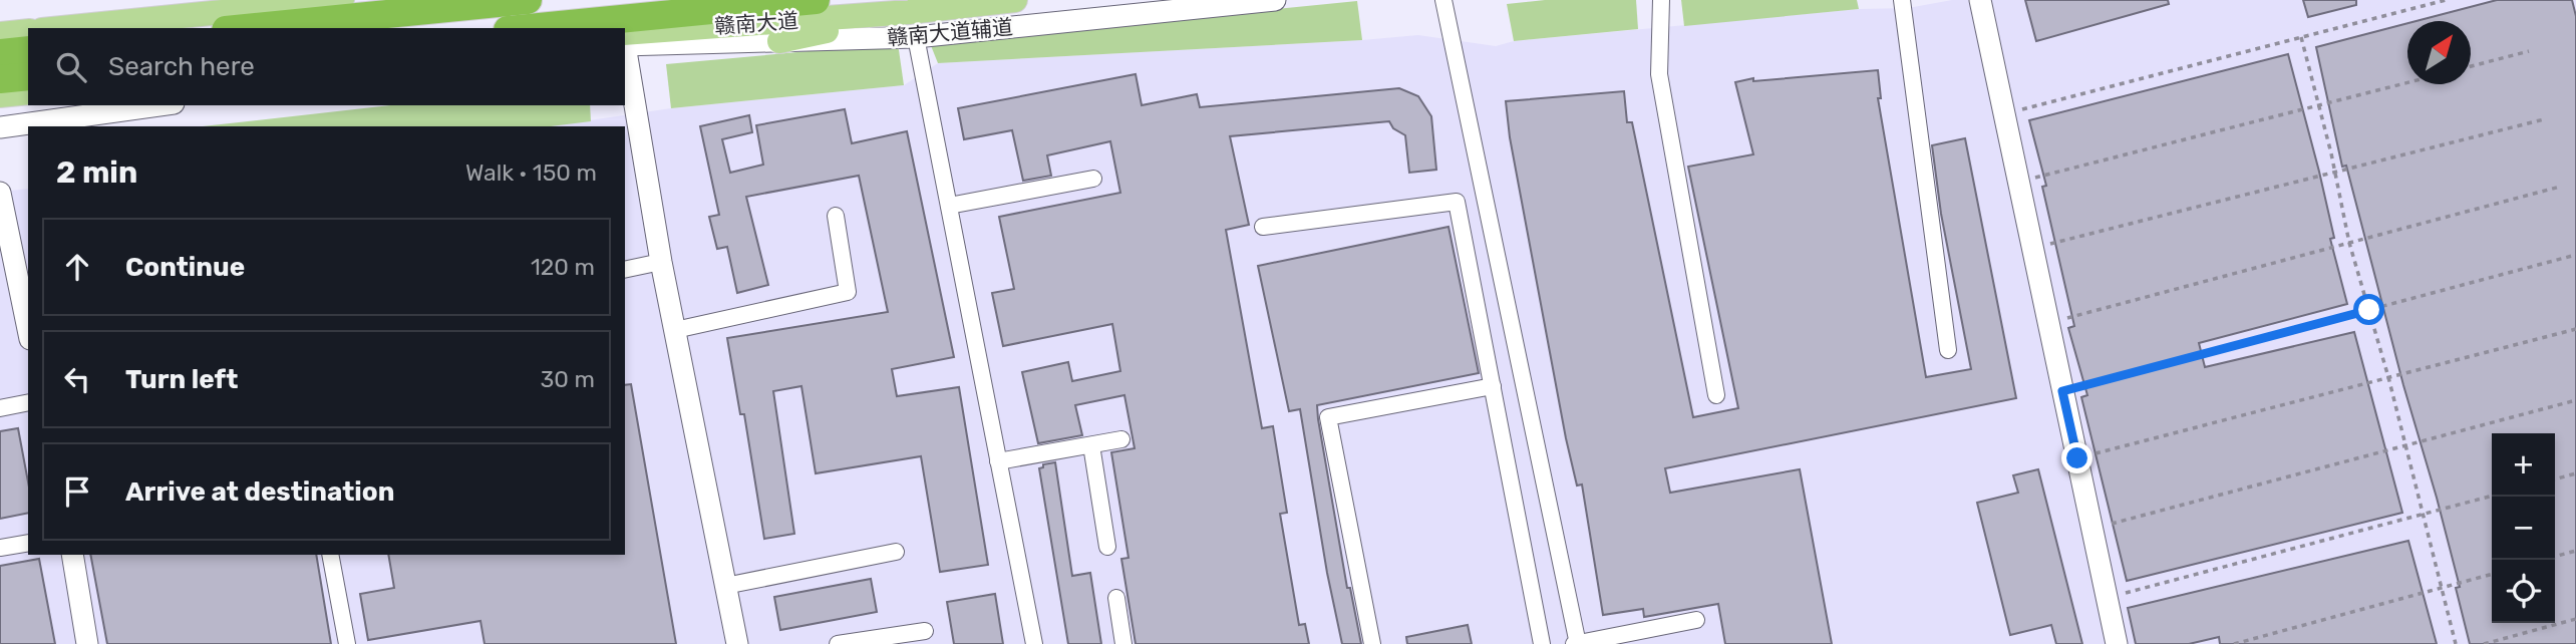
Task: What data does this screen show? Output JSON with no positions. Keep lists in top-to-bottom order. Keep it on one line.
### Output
{"streets":{"main road":["赣南大道"],"street":["赣南大道辅道"]},"north":"top right","page":{"search":"Search here","heading":["2 min","Walk · 150 m"],"list":[["Continue","120 m"],["Turn left","30 m"],"Arrive at destination"],"map_buttons":["+","−"]}}
